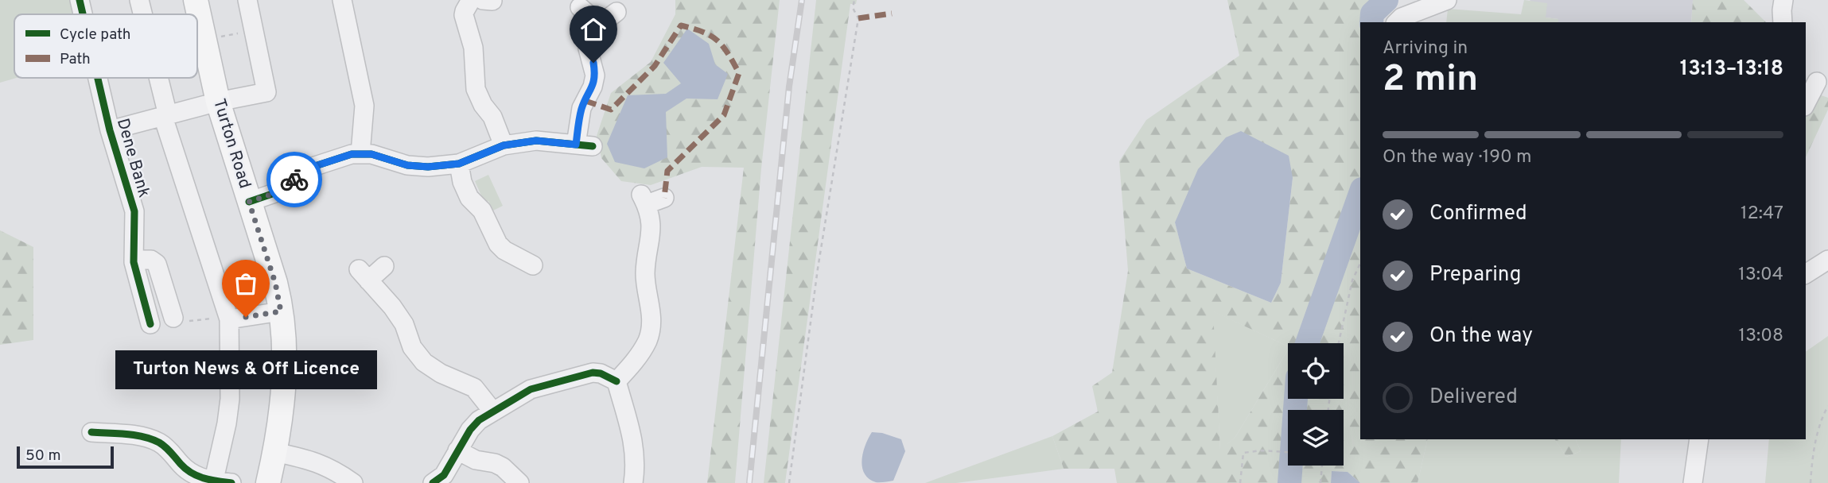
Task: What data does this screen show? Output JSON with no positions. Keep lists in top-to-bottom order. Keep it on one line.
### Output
{"streets":{"main road":["Turton Road"],"street":["Dene Bank"]},"places":["Turton News & Off Licence"],"legend":["Cycle path","Path"],"scale_bar":"50 m","page":{"heading":["2 min","Arriving in","13:13–13:18"],"bar":"On the way · 190 m","list":[["Confirmed","12:47"],["Preparing","13:04"],["On the way","13:08"],"Delivered"],"bubble":"Turton News & Off Licence","scale":"50 m"}}
